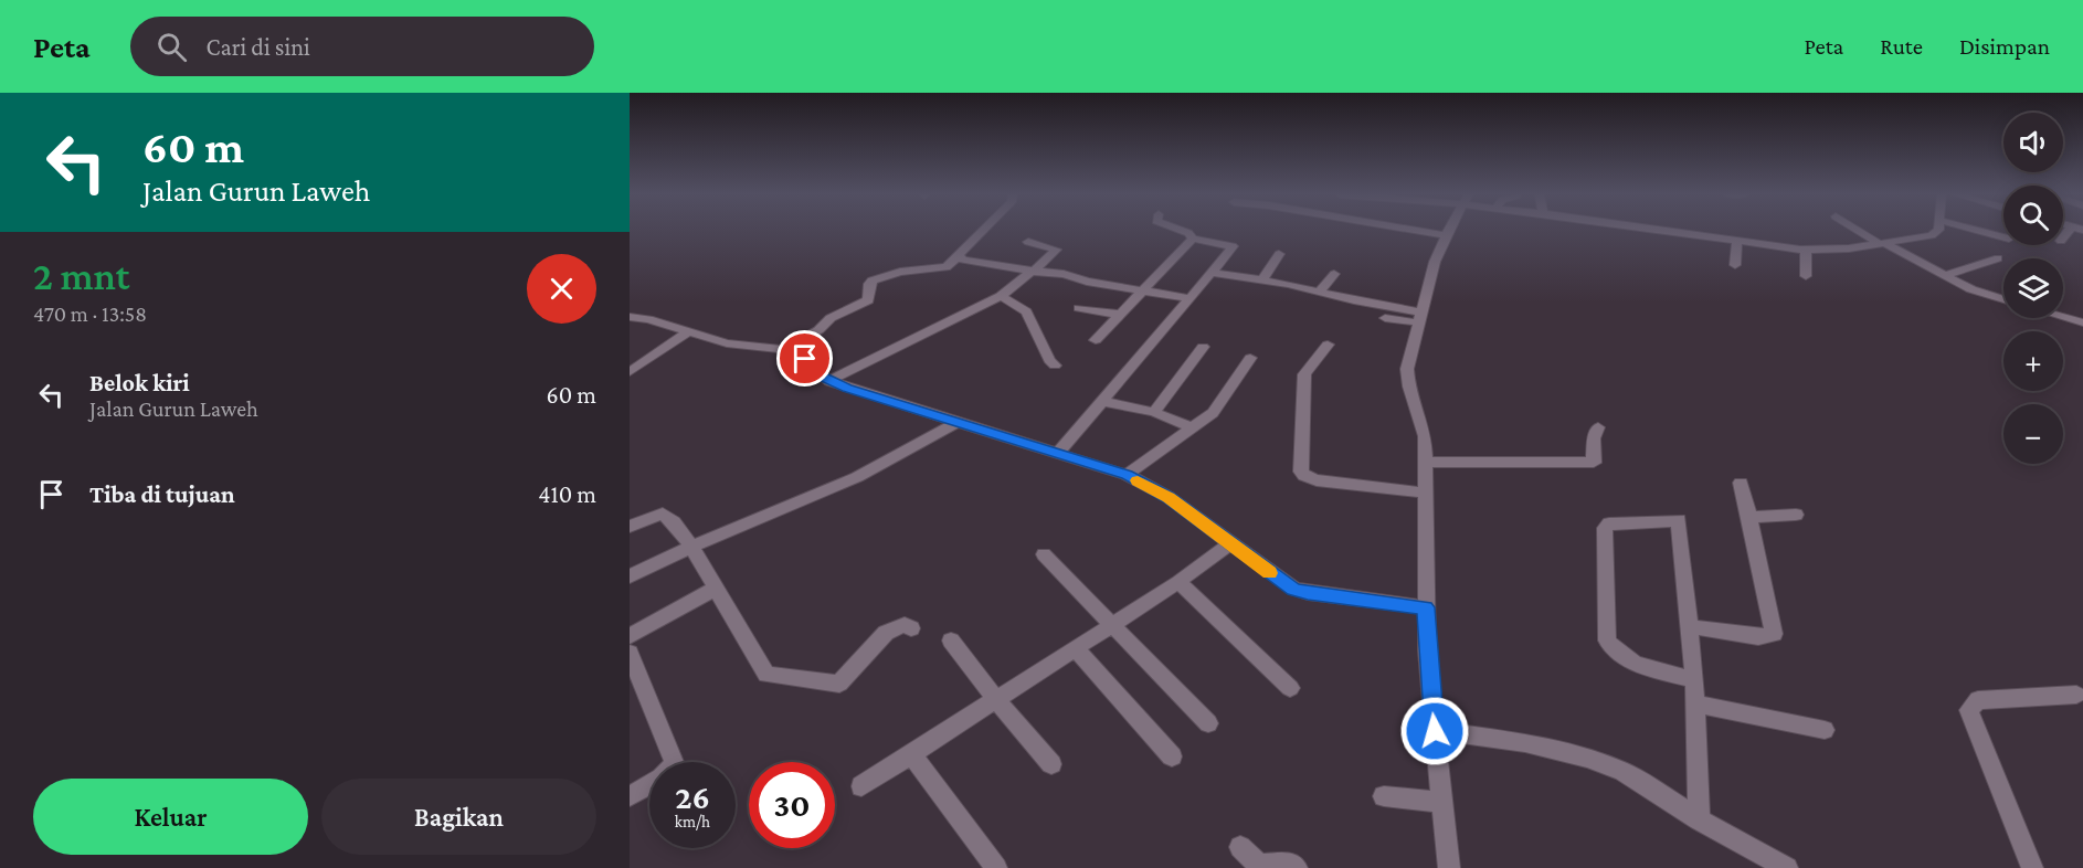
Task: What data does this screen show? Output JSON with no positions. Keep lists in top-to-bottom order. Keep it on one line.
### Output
{"page":{"header":"Peta","search":"Cari di sini","nav":["Peta","Rute","Disimpan"],"turn":["60 m","Jalan Gurun Laweh"],"map_buttons":["+","−"],"heading":["2 mnt","470 m · 13:58"],"list":[{"name":"Belok kiri","note":"Jalan Gurun Laweh","value":"60 m"},{"name":"Tiba di tujuan","value":"410 m"}],"speed":"26 km/h","limit":"30","buttons":["Keluar","Bagikan"]}}
